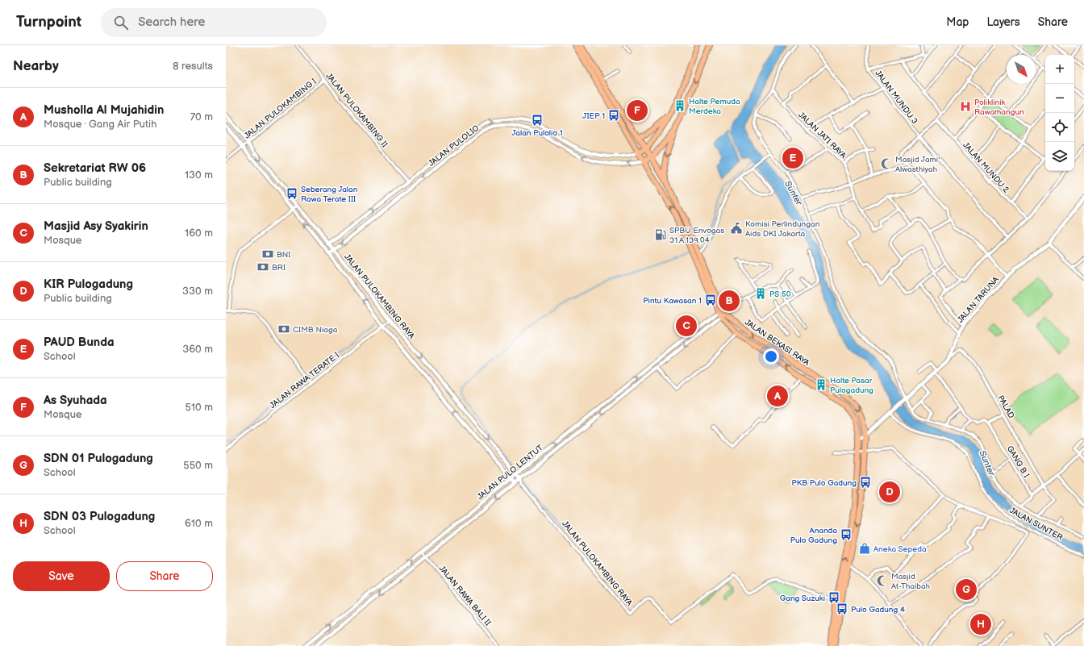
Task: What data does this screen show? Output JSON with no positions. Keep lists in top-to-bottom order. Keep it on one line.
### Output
{"streets":{"main road":["JALAN BEKASI RAYA"],"street":["JALAN MUNDU 3","JALAN PULOKAMBING I","JALAN PULOKAMBING II","JALAN JATI RAYA","JALAN PULOLIO","JALAN MUNDU 2","JALAN PULOKAMBING RAYA","JALAN TARUNA","JALAN RAWA TERATE I","PALAD","GANG B I","JALAN PULO LENTUT","JALAN SUNTER","JALAN RAWA BALI II"]},"crossings":[["JALAN PULOKAMBING I","JALAN PULOKAMBING II"],["JALAN PULOKAMBING I","JALAN PULOKAMBING RAYA"],["JALAN PULOKAMBING II","JALAN PULOLIO"],["JALAN PULOLIO","JALAN PULOKAMBING RAYA"],["JALAN PULOLIO","JALAN BEKASI RAYA"],["JALAN PULOKAMBING RAYA","JALAN BEKASI RAYA"],["JALAN PULOKAMBING RAYA","JALAN RAWA TERATE I"],["JALAN PULOKAMBING RAYA","JALAN PULO LENTUT"],["JALAN TARUNA","JALAN BEKASI RAYA"],["JALAN TARUNA","PALAD"],["JALAN TARUNA","JALAN SUNTER"],["JALAN BEKASI RAYA","JALAN PULO LENTUT"],["JALAN PULO LENTUT","JALAN RAWA BALI II"]],"water":["Sunter"],"places":{"building":["Halte Pemuda Merdeka","PS 50","Halte Pasar Pulogadung"],"hospital":["Poliklinik Rawamangun"],"bus stop":["JIEP 1","Jalan Pulolio 1","Seberang Jalan Rawa Terate III","Pintu Kawasan 1","PKB Pulo Gadung","Ananda Pulo Gadung","Gang Suzuki","Pulo Gadung 4"],"mosque":["Masjid Jami' Alwasthiyah","Masjid At-Thaibah"],"public building":["Komisi Perlindungan Aids DKI Jakarta"],"fuel station":["SPBU Envogas 31.A.139.04"],"bank":["BNI","BRI","CIMB Niaga"],"shop":["Aneka Sepeda"]},"north":"bottom right","page":{"header":"Turnpoint","search":"Search here","nav":["Map","Layers","Share"],"heading":["Nearby","8 results"],"map_buttons":["+","−"],"list":[{"mark":"A","name":"Musholla Al Mujahidin","note":"Mosque · Gang Air Putih","value":"70 m"},{"mark":"B","name":"Sekretariat RW 06","note":"Public building","value":"130 m"},{"mark":"C","name":"Masjid Asy Syakirin","note":"Mosque","value":"160 m"},{"mark":"D","name":"KIR Pulogadung","note":"Public building","value":"330 m"},{"mark":"E","name":"PAUD Bunda","note":"School","value":"360 m"},{"mark":"F","name":"As Syuhada","note":"Mosque","value":"510 m"},{"mark":"G","name":"SDN 01 Pulogadung","note":"School","value":"550 m"},{"mark":"H","name":"SDN 03 Pulogadung","note":"School","value":"610 m"}],"pins":["F","E","B","C","A","D","G","H"],"buttons":["Save","Share"]}}
